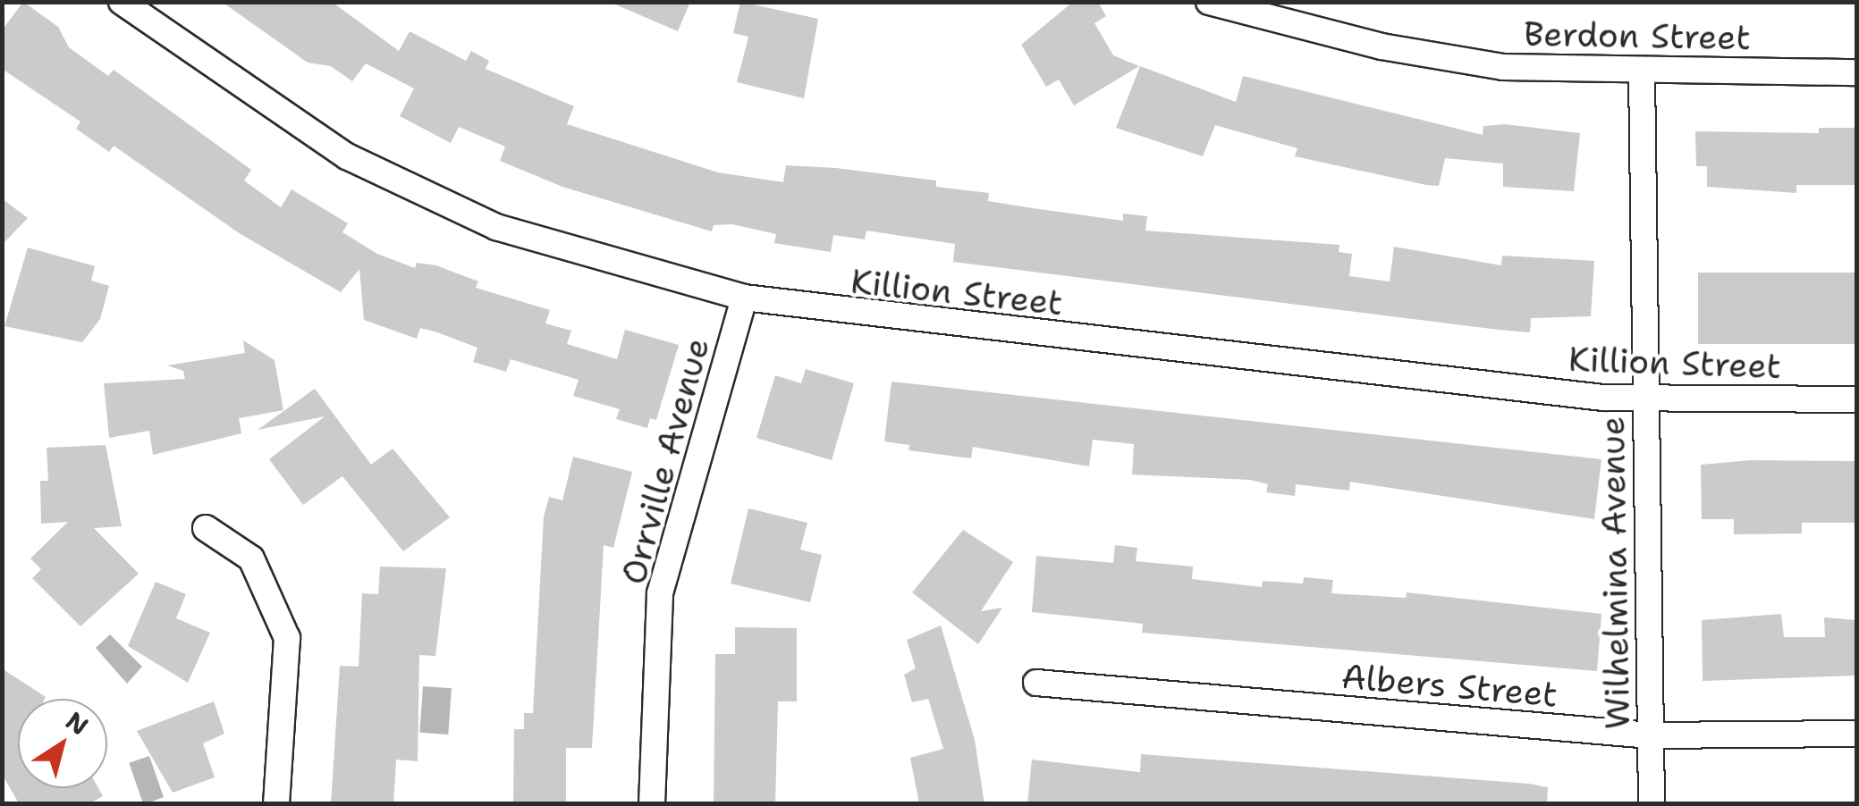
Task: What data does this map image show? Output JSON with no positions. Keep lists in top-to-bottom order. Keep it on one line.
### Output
{"streets":{"street":["Berdon Street","Killion Street","Orrville Avenue","Wilhelmina Avenue","Albers Street"]},"crossings":[["Berdon Street","Wilhelmina Avenue"],["Killion Street","Orrville Avenue"],["Killion Street","Wilhelmina Avenue"],["Wilhelmina Avenue","Albers Street"]],"north":"top right"}
